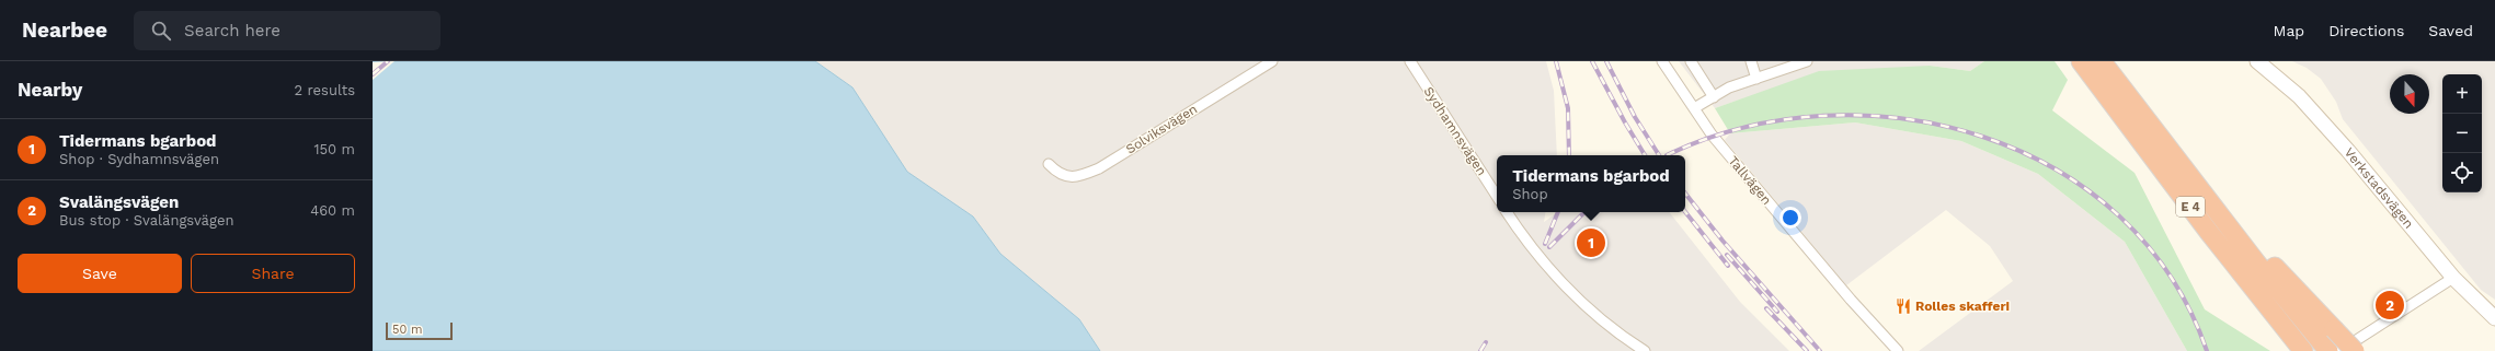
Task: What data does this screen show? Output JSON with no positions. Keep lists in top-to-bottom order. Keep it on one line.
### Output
{"streets":{"highway":["E 4"],"main road":["Verkstadsvägen"],"street":["Solviksvägen","Sydhamnsvägen","Tallvägen"]},"places":{"restaurant":["Rolles skafferi"]},"scale_bar":"50 m","north":"bottom","page":{"header":"Nearbee","search":"Search here","nav":["Map","Directions","Saved"],"heading":["Nearby","2 results"],"map_buttons":["+","−"],"list":[{"mark":"1","name":"Tidermans bgarbod","note":"Shop · Sydhamnsvägen","value":"150 m"},{"mark":"2","name":"Svalängsvägen","note":"Bus stop · Svalängsvägen","value":"460 m"}],"popup":["Tidermans bgarbod","Shop"],"pins":["1","2"],"buttons":["Save","Share"],"scale":"50 m"}}
